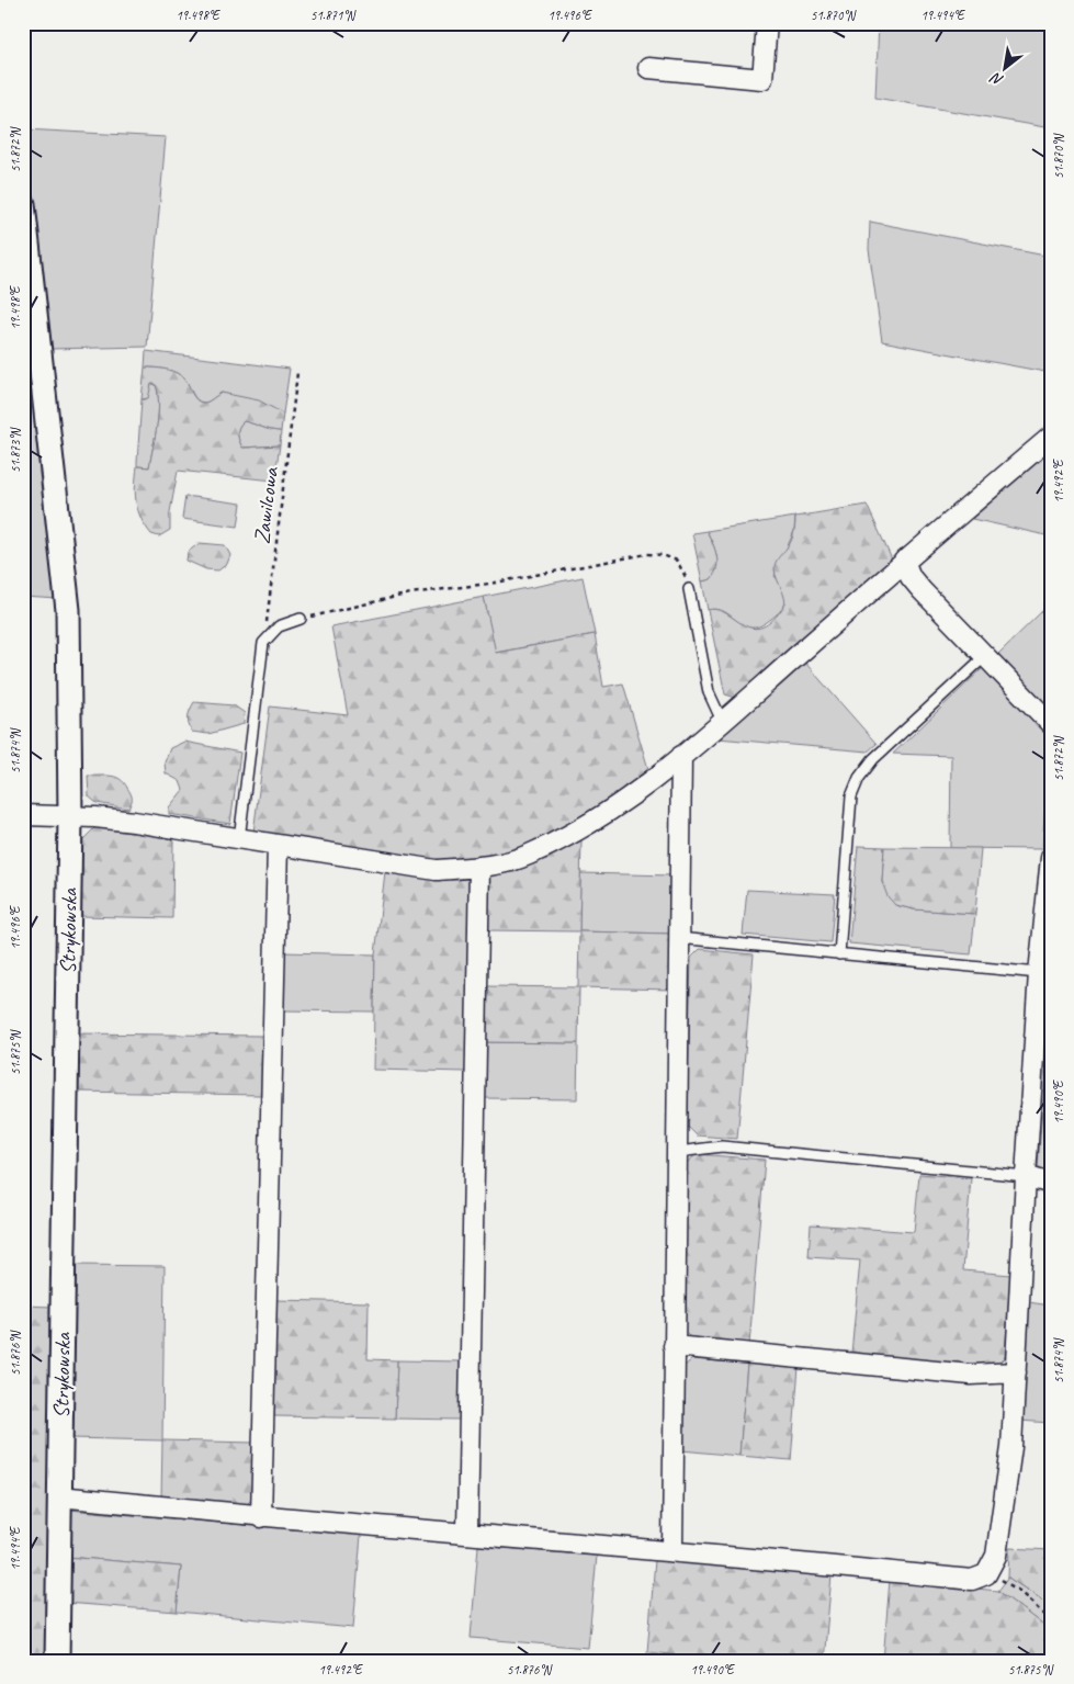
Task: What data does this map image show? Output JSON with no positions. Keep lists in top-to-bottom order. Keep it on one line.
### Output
{"streets":{"street":["Strykowska"],"path":["Zawilcowa"]},"north":"bottom left","coordinates":["19.498°E","51.871°N","19.496°E","51.870°N","19.494°E","51.872°N","51.873°N","19.492°E","51.874°N","51.875°N","19.490°E","51.876°N"]}
